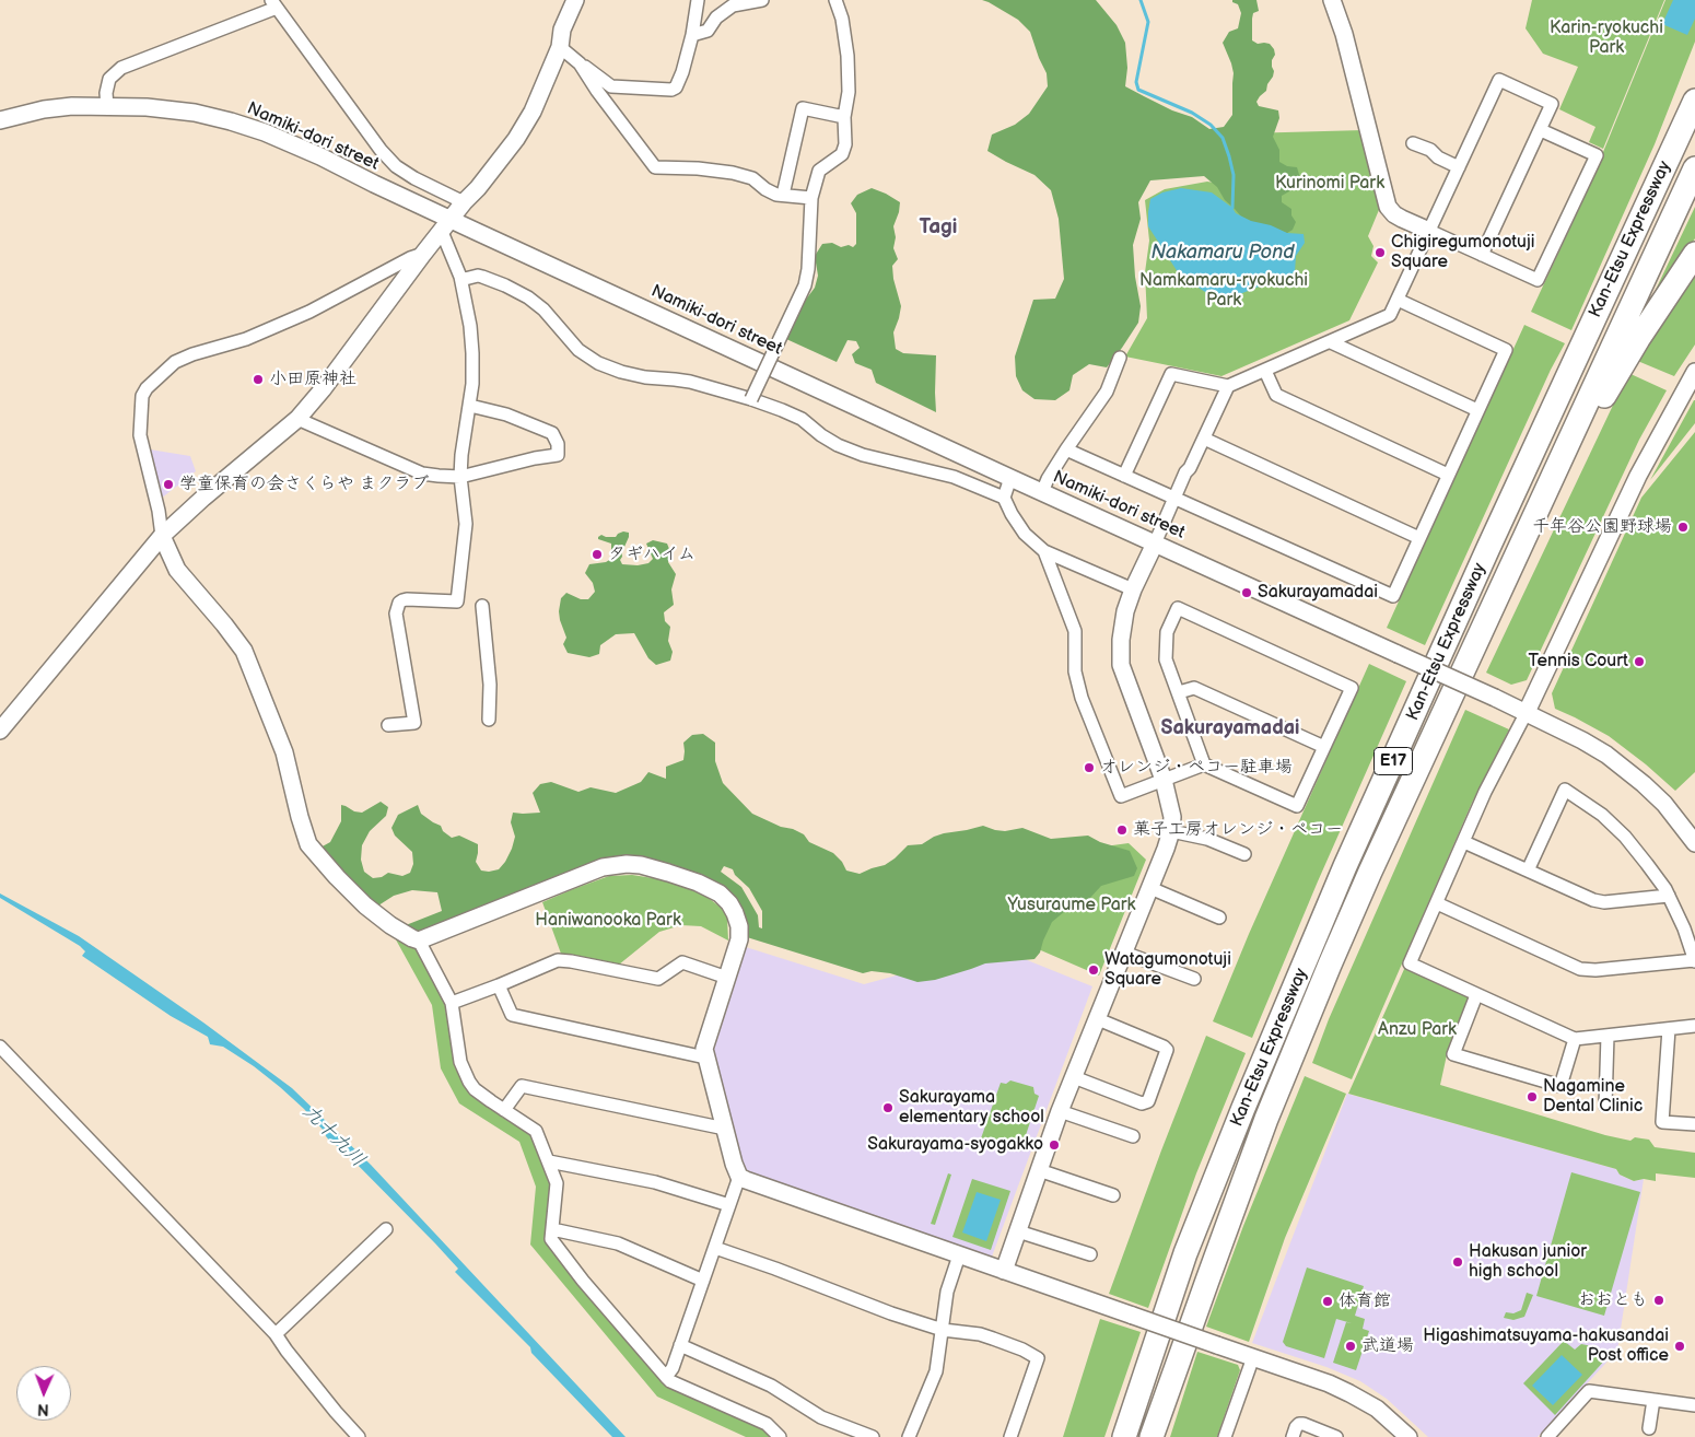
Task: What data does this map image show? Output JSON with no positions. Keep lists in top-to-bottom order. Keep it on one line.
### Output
{"streets":{"highway":["Kan-Etsu Expressway","E17"],"street":["Namiki-dori street"]},"districts":["Tagi","Sakurayamadai"],"water":["Nakamaru Pond","九十九川"],"parks":["Karin-ryokuchi Park","Kurinomi Park","Namkamaru-ryokuchi Park","Yusuraume Park","Haniwanooka Park","Anzu Park"],"places":["Chigiregumonotuji Square","小田原神社","学童保育の会さくらや まクラブ","千年谷公園野球場","タギハイム","Sakurayamadai","Tennis Court","オレンジ・ペコー駐車場","菓子工房オレンジ・ペコー","Watagumonotuji Square","Nagamine Dental Clinic","Sakurayama elementary school","Sakurayama-syogakko","Hakusan junior high school","おおとも","体育館","武道場","Higashimatsuyama-hakusandai Post office"],"north":"bottom"}
